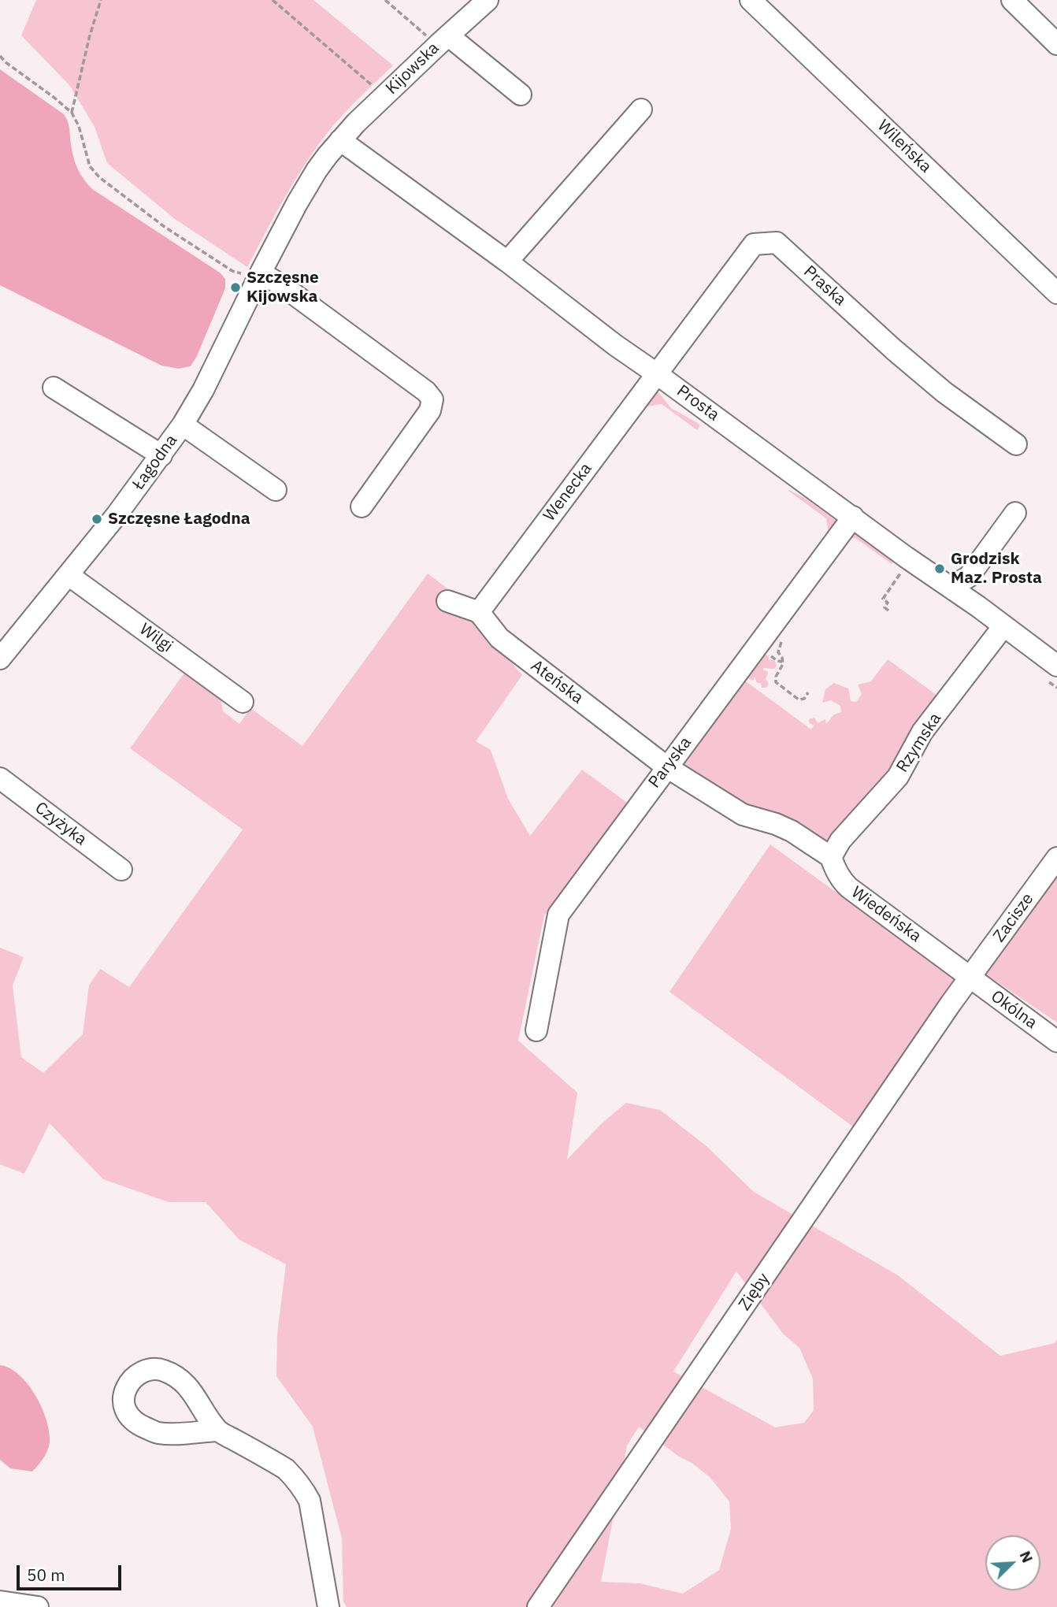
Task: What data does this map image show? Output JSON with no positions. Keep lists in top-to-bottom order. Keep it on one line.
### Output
{"streets":{"street":["Kijowska","Wileńska","Praska","Prosta","Łagodna","Wenecka","Wilgi","Ateńska","Rzymska","Paryska","Czyżyka","Wiedeńska","Zacisze","Okólna","Zięby"]},"crossings":[["Kijowska","Prosta"],["Kijowska","Łagodna"],["Praska","Prosta"],["Praska","Wenecka"],["Prosta","Łagodna"],["Prosta","Wenecka"],["Prosta","Rzymska"],["Prosta","Paryska"],["Łagodna","Wilgi"],["Wenecka","Ateńska"],["Ateńska","Paryska"],["Ateńska","Wiedeńska"],["Rzymska","Wiedeńska"],["Paryska","Wiedeńska"],["Wiedeńska","Zacisze"],["Wiedeńska","Okólna"],["Wiedeńska","Zięby"],["Zacisze","Okólna"],["Zacisze","Zięby"],["Okólna","Zięby"]],"places":["Szczęsne Kijowska","Szczęsne Łagodna","Grodzisk Maz. Prosta"],"scale_bar":"50 m","north":"top right"}
